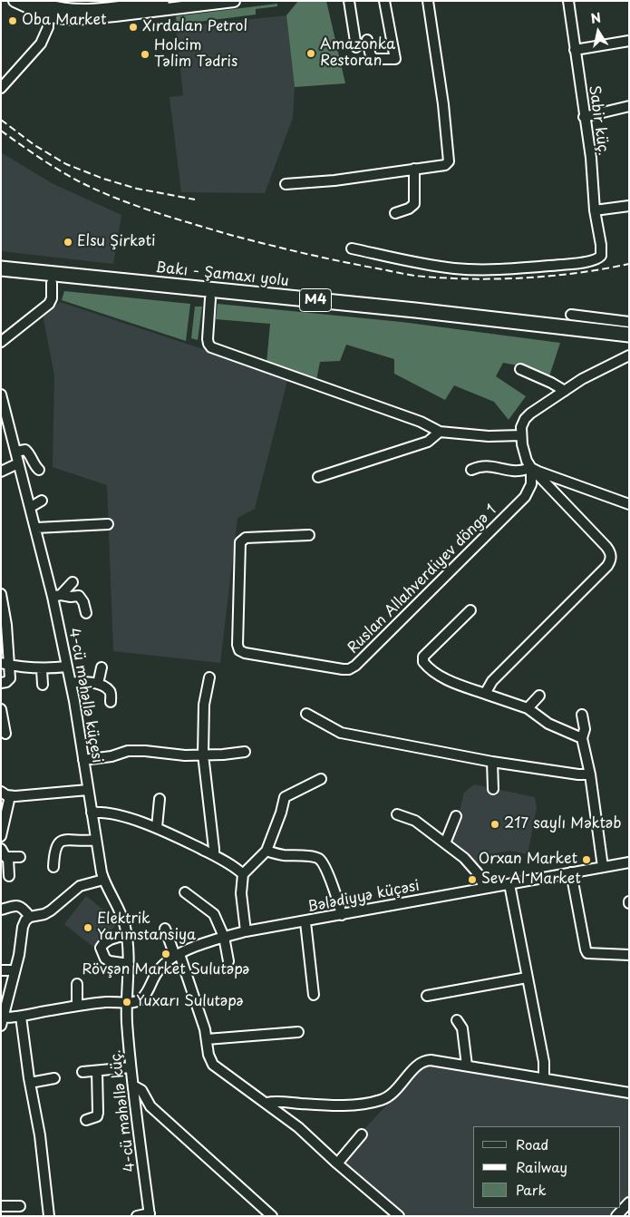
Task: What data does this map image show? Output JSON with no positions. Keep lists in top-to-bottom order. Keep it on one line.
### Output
{"streets":{"highway":["Bakı - Şamaxı yolu","M4"],"street":["Sabir küç.","Ruslan Allahverdiyev döngə 1","4-cü məhəllə küçesi","Bələdiyyə küçəsi","4-cü məhəllə küç."]},"crossings":[["4-cü məhəllə küçesi","Bələdiyyə küçəsi"],["4-cü məhəllə küçesi","4-cü məhəllə küç."],["Bələdiyyə küçəsi","4-cü məhəllə küç."]],"places":["Oba Market","Xırdalan Petrol","Amazonka Restoran","Holcim Təlim Tədris","Elsu Şirkəti","217 saylı Məktəb","Orxan Market","Sev Al Market","Elektrik Yarımstansiya","Rövşən Market Sulutəpə","Yuxarı Sulutəpə"],"legend":["Road","Railway","Park"],"north":"top"}
